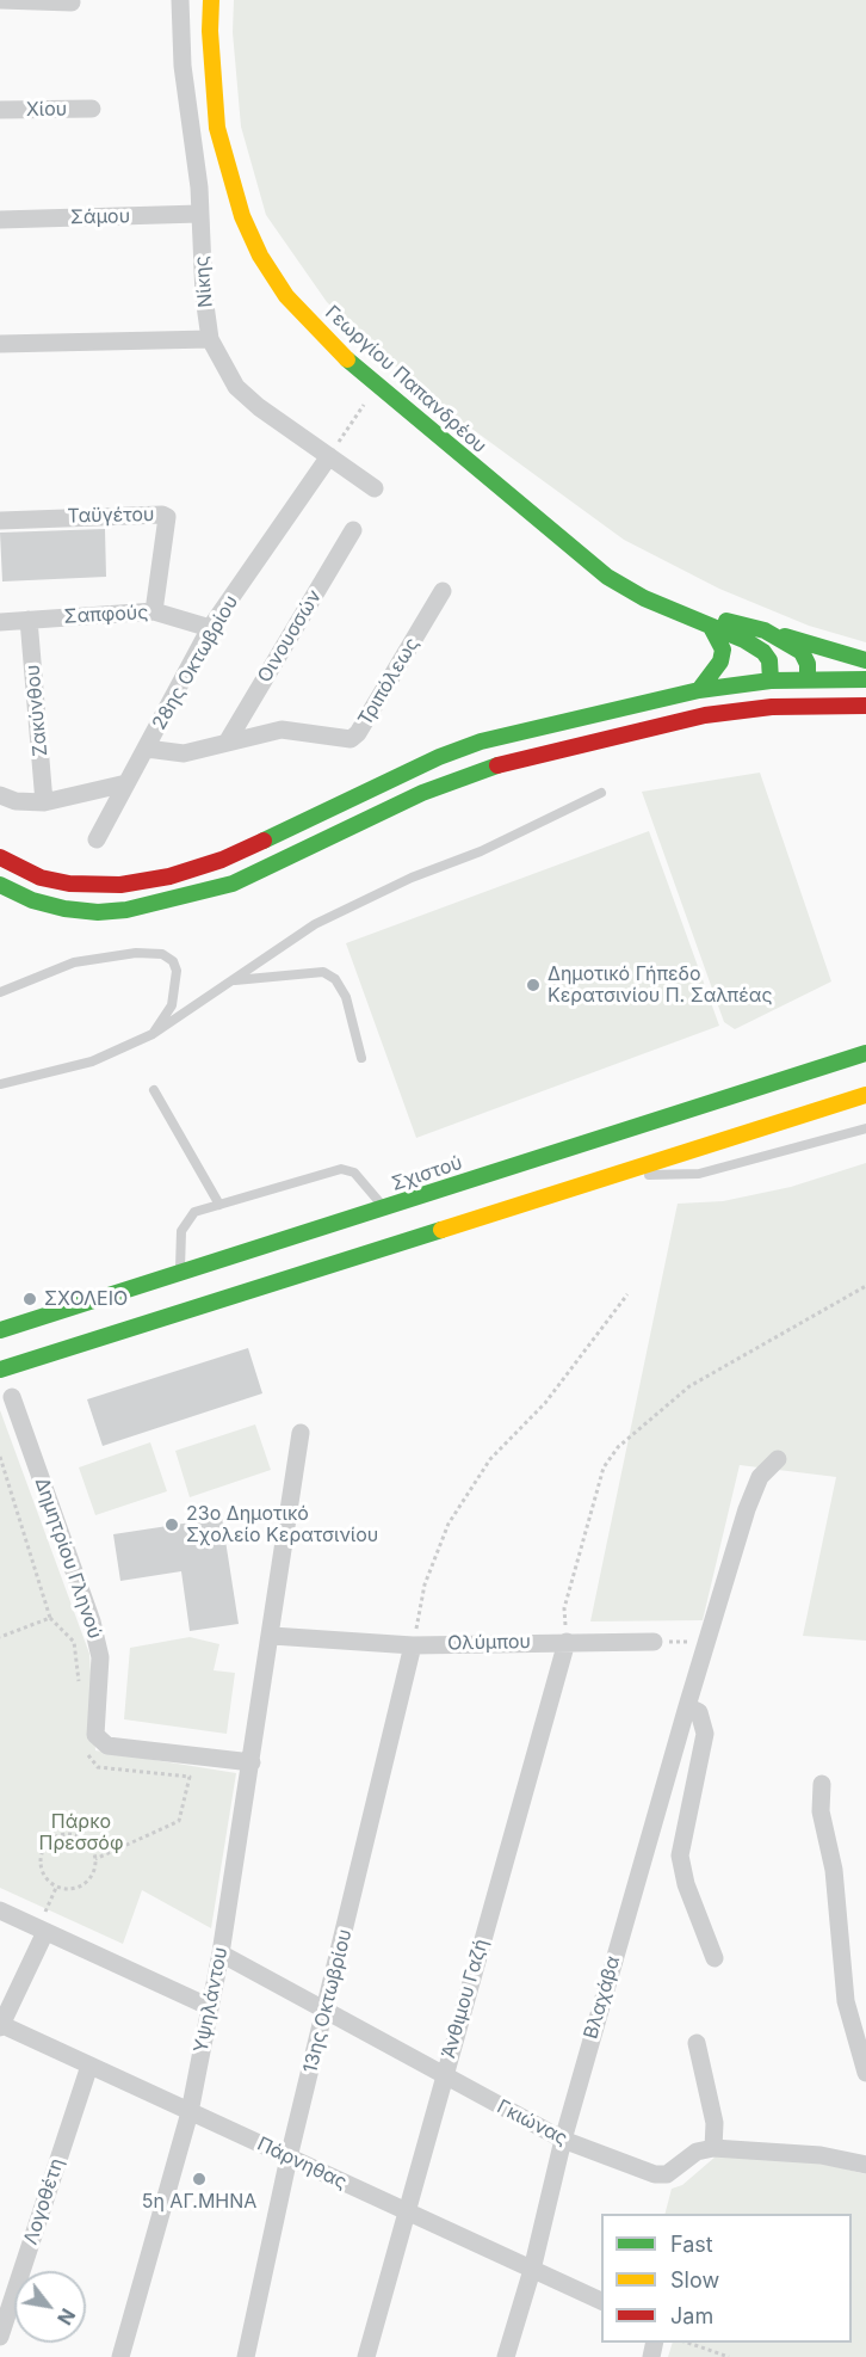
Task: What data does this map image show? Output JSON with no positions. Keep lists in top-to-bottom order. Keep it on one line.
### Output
{"streets":{"main road":["Γεωργίου Παπανδρέου","Σχιστού"],"street":["Χίου","Σάμου","Νίκης","Ταϋγέτου","Σαπφούς","Οινουσσών","28ης Οκτωβρίου","Τριπόλεως","Ζακύνθου","Δημητρίου Γληνού","Ολύμπου","Βλαχάβα","Άνθιμου Γαζή","Υψηλάντου","13ης Οκτωβρίου","Γκιώνας","Πάρνηθας","Λογοθέτη"]},"crossings":[["Σάμου","Νίκης"],["Νίκης","28ης Οκτωβρίου"],["Ταϋγέτου","Σαπφούς"],["Σαπφούς","28ης Οκτωβρίου"],["Σαπφούς","Ζακύνθου"],["Οινουσσών","Τριπόλεως"],["28ης Οκτωβρίου","Τριπόλεως"],["Δημητρίου Γληνού","Υψηλάντου"],["Ολύμπου","Άνθιμου Γαζή"],["Ολύμπου","Υψηλάντου"],["Ολύμπου","13ης Οκτωβρίου"],["Βλαχάβα","Γκιώνας"],["Βλαχάβα","Πάρνηθας"],["Άνθιμου Γαζή","Γκιώνας"],["Άνθιμου Γαζή","Πάρνηθας"],["Υψηλάντου","Γκιώνας"],["Υψηλάντου","Πάρνηθας"],["13ης Οκτωβρίου","Γκιώνας"],["13ης Οκτωβρίου","Πάρνηθας"],["Πάρνηθας","Λογοθέτη"]],"parks":["Πάρκο Πρεσσόφ"],"places":["Δημοτικό Γήπεδο Κερατσινίου Π. Σαλπέας","ΣΧΟΛΕΙΟ","23o Δημοτικό Σχολείο Κερατσινίου","5η ΑΓ.ΜΗΝΑ"],"legend":["Fast","Slow","Jam"],"north":"bottom right"}
